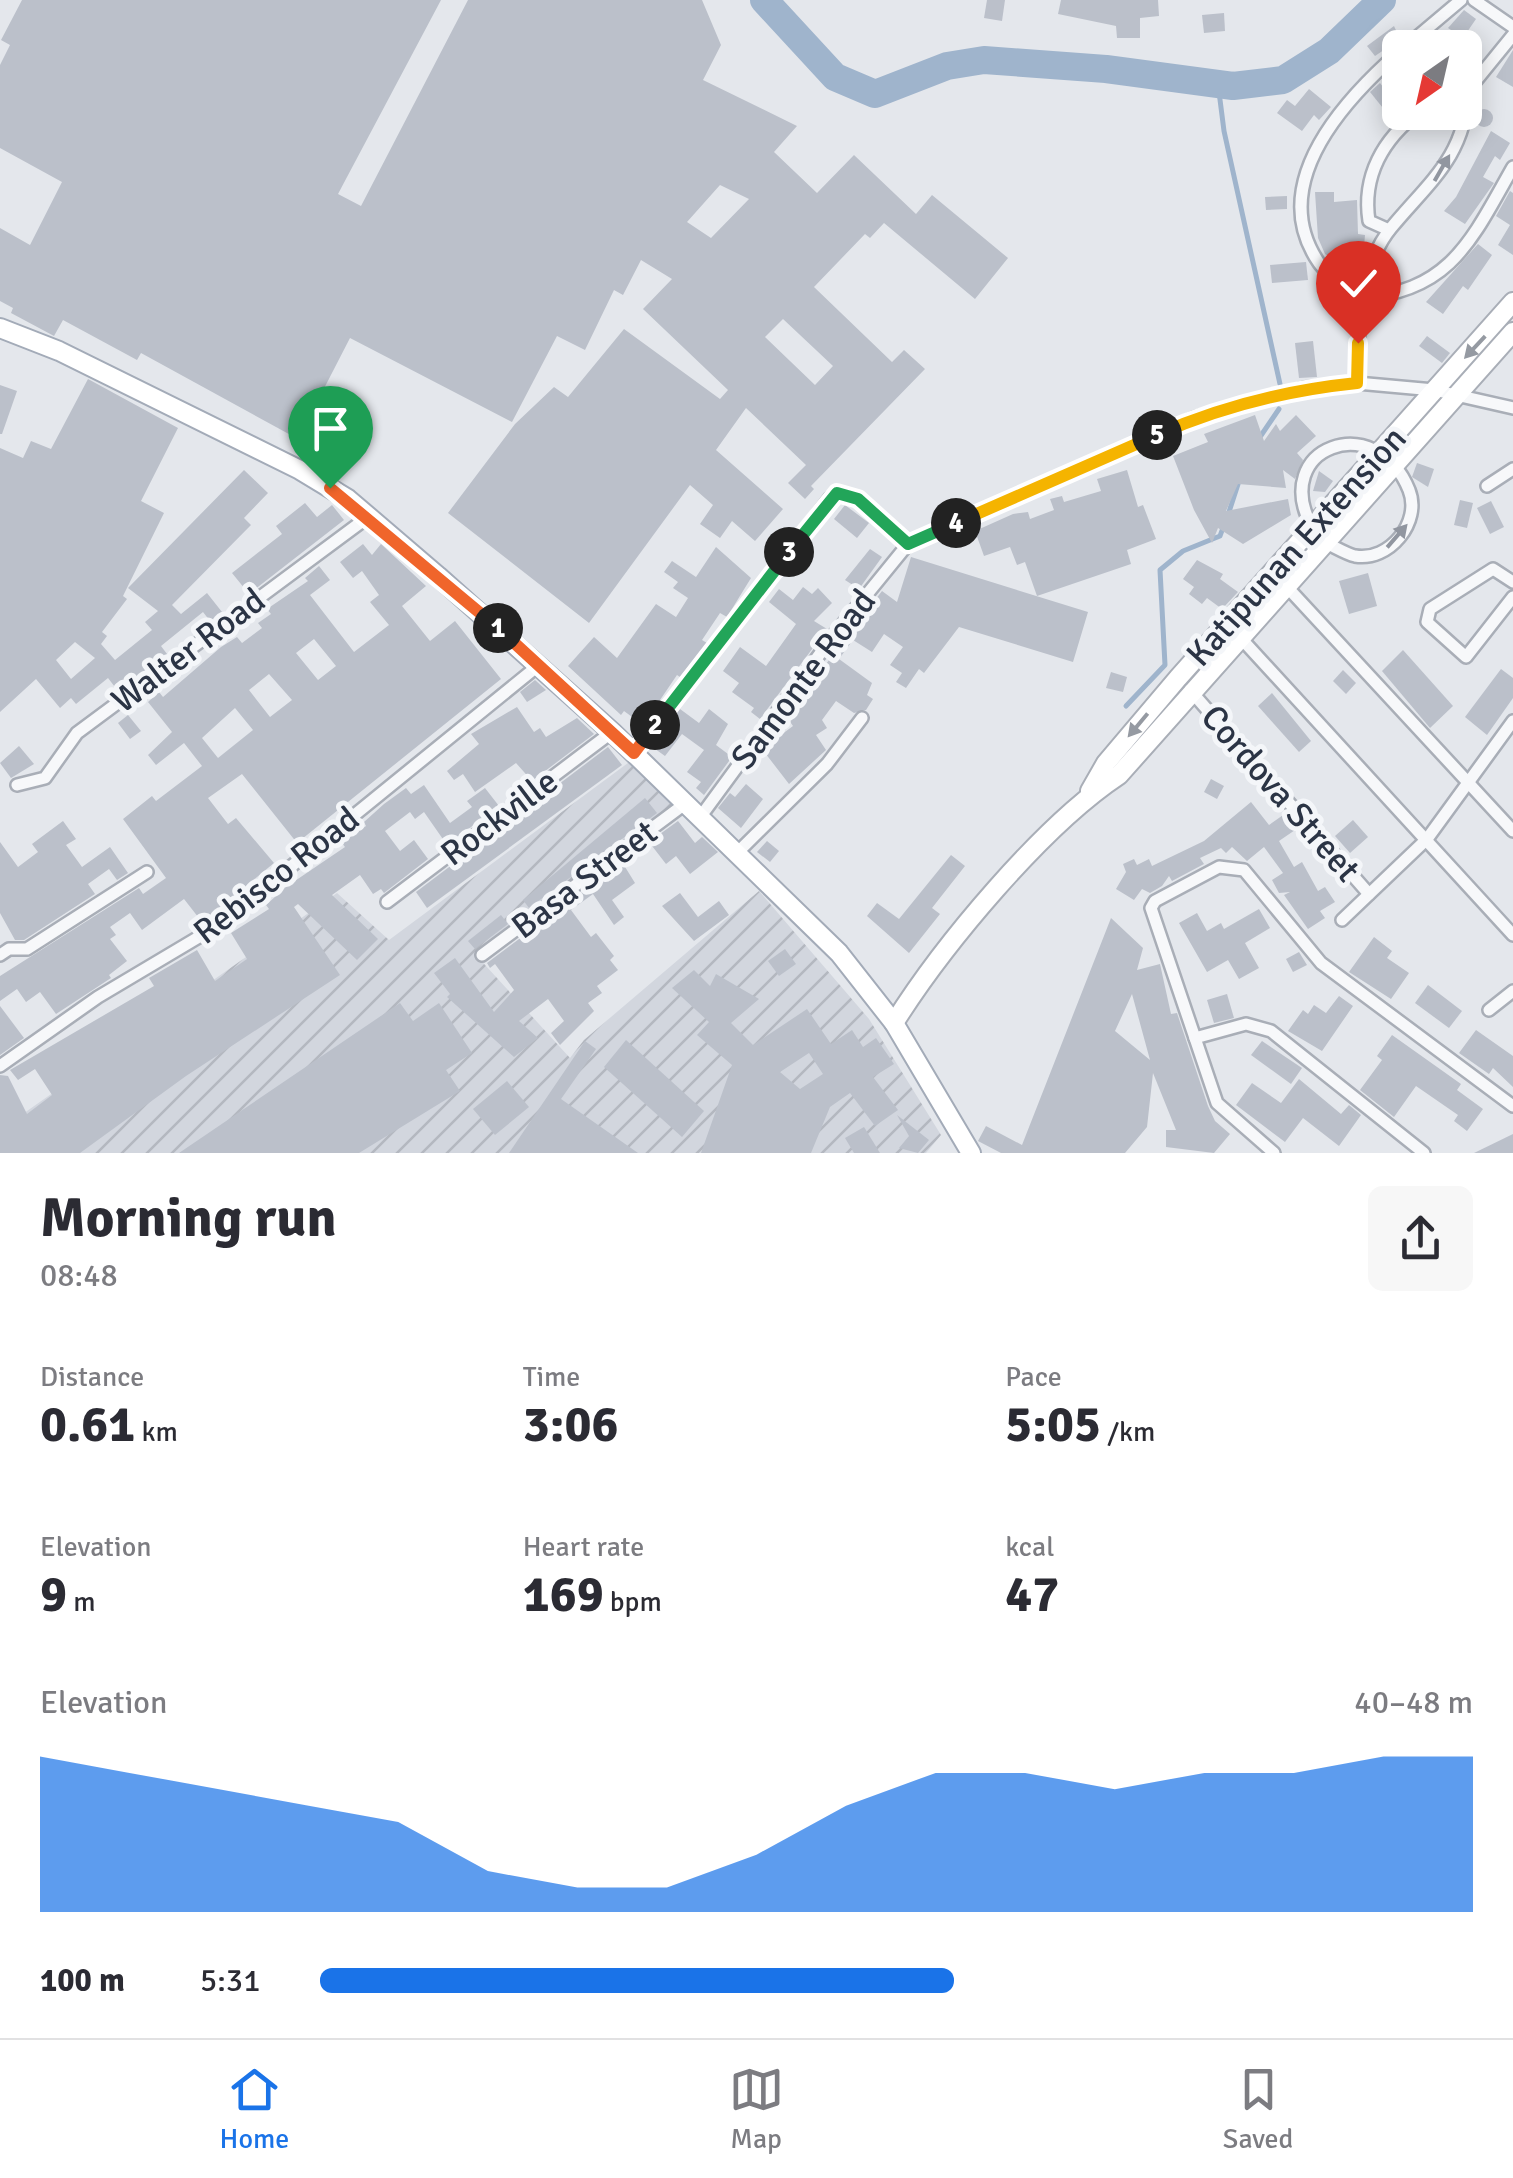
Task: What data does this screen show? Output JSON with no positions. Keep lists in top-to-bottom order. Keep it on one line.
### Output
{"streets":{"main road":["Katipunan Extension"],"street":["Walter Road","Samonte Road","Cordova Street","Rockville","Rebisco Road","Basa Street"]},"crossings":[["Katipunan Extension","Samonte Road"],["Katipunan Extension","Cordova Street"]],"north":"bottom left","page":{"pins":["5","4","3","1","2"],"heading":["Morning run","08:48"],"stats":[["Distance","0.61 km"],["Time","3:06"],["Pace","5:05 /km"],["Elevation","9 m"],["Heart rate","169 bpm"],["kcal","47"]],"chart":["Elevation","40–48 m"],"list":[{"name":"100 m","note":"5:31"}],"tabs":["Home","Map","Saved"]}}
